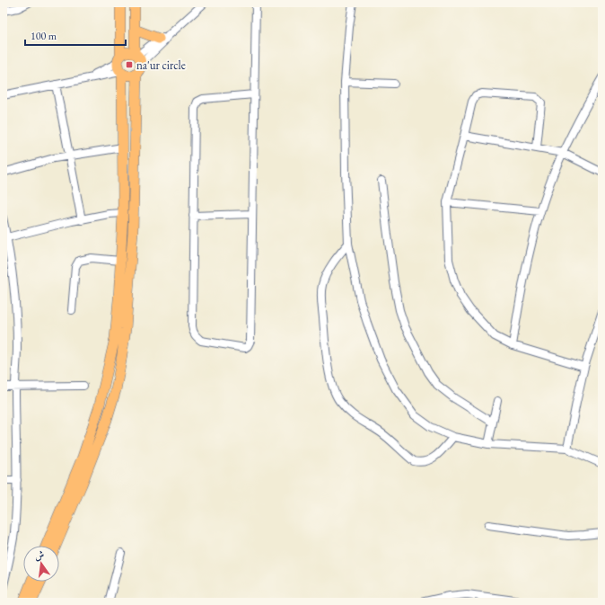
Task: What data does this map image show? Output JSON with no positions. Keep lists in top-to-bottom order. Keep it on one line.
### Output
{"places":{"transit":["na'ur circle"]},"scale_bar":"100 m","north":"top"}
